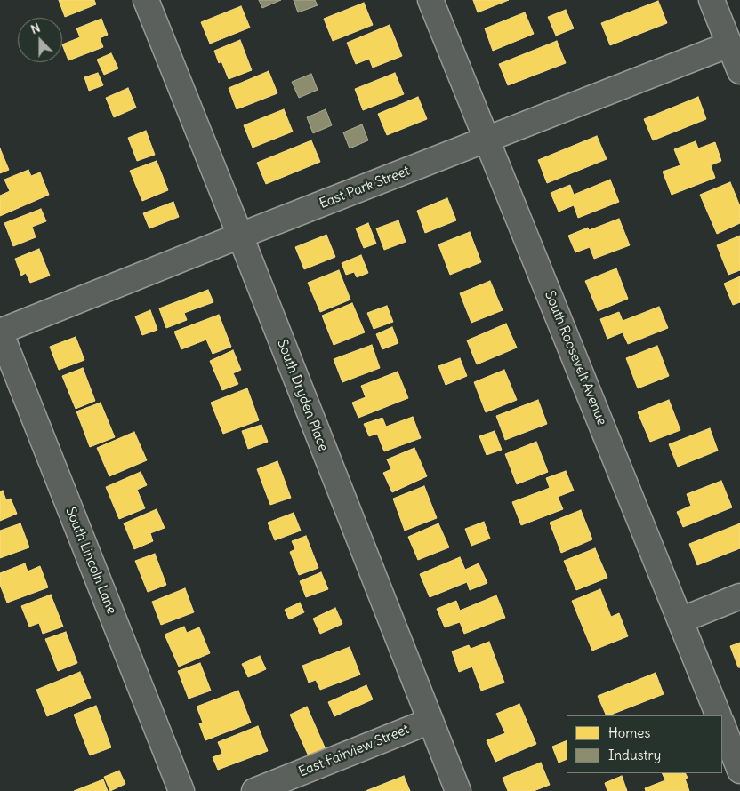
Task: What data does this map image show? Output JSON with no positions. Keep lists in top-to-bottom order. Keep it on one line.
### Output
{"streets":{"street":["East Park Street","South Roosevelt Avenue","South Dryden Place","South Lincoln Lane","East Fairview Street"]},"crossings":[["East Park Street","South Roosevelt Avenue"],["East Park Street","South Dryden Place"],["East Park Street","South Lincoln Lane"],["South Dryden Place","East Fairview Street"]],"legend":["Homes","Industry"],"north":"top"}
